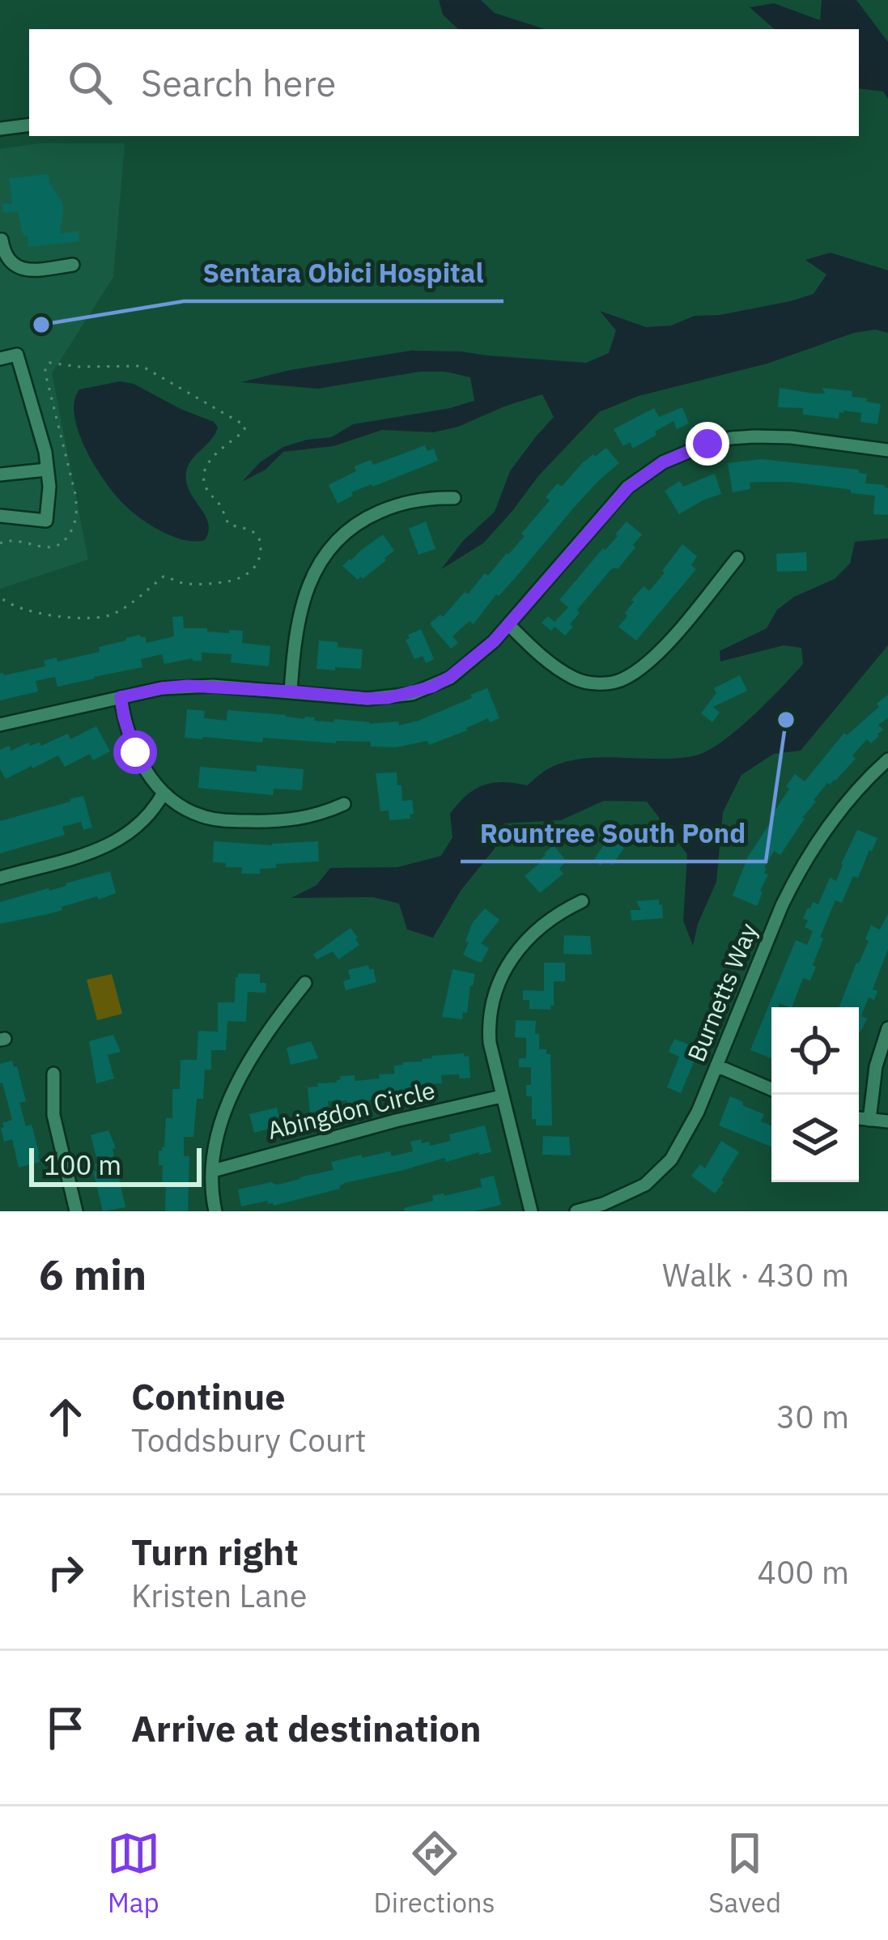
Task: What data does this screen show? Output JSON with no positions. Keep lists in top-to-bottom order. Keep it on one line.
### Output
{"streets":{"street":["Burnetts Way","Abingdon Circle"]},"places":["Sentara Obici Hospital","Rountree South Pond"],"scale_bar":"100 m","page":{"search":"Search here","scale":"100 m","heading":["6 min","Walk · 430 m"],"list":[["Continue","Toddsbury Court","30 m"],["Turn right","Kristen Lane","400 m"],"Arrive at destination"],"nav":["Map","Directions","Saved"]}}
